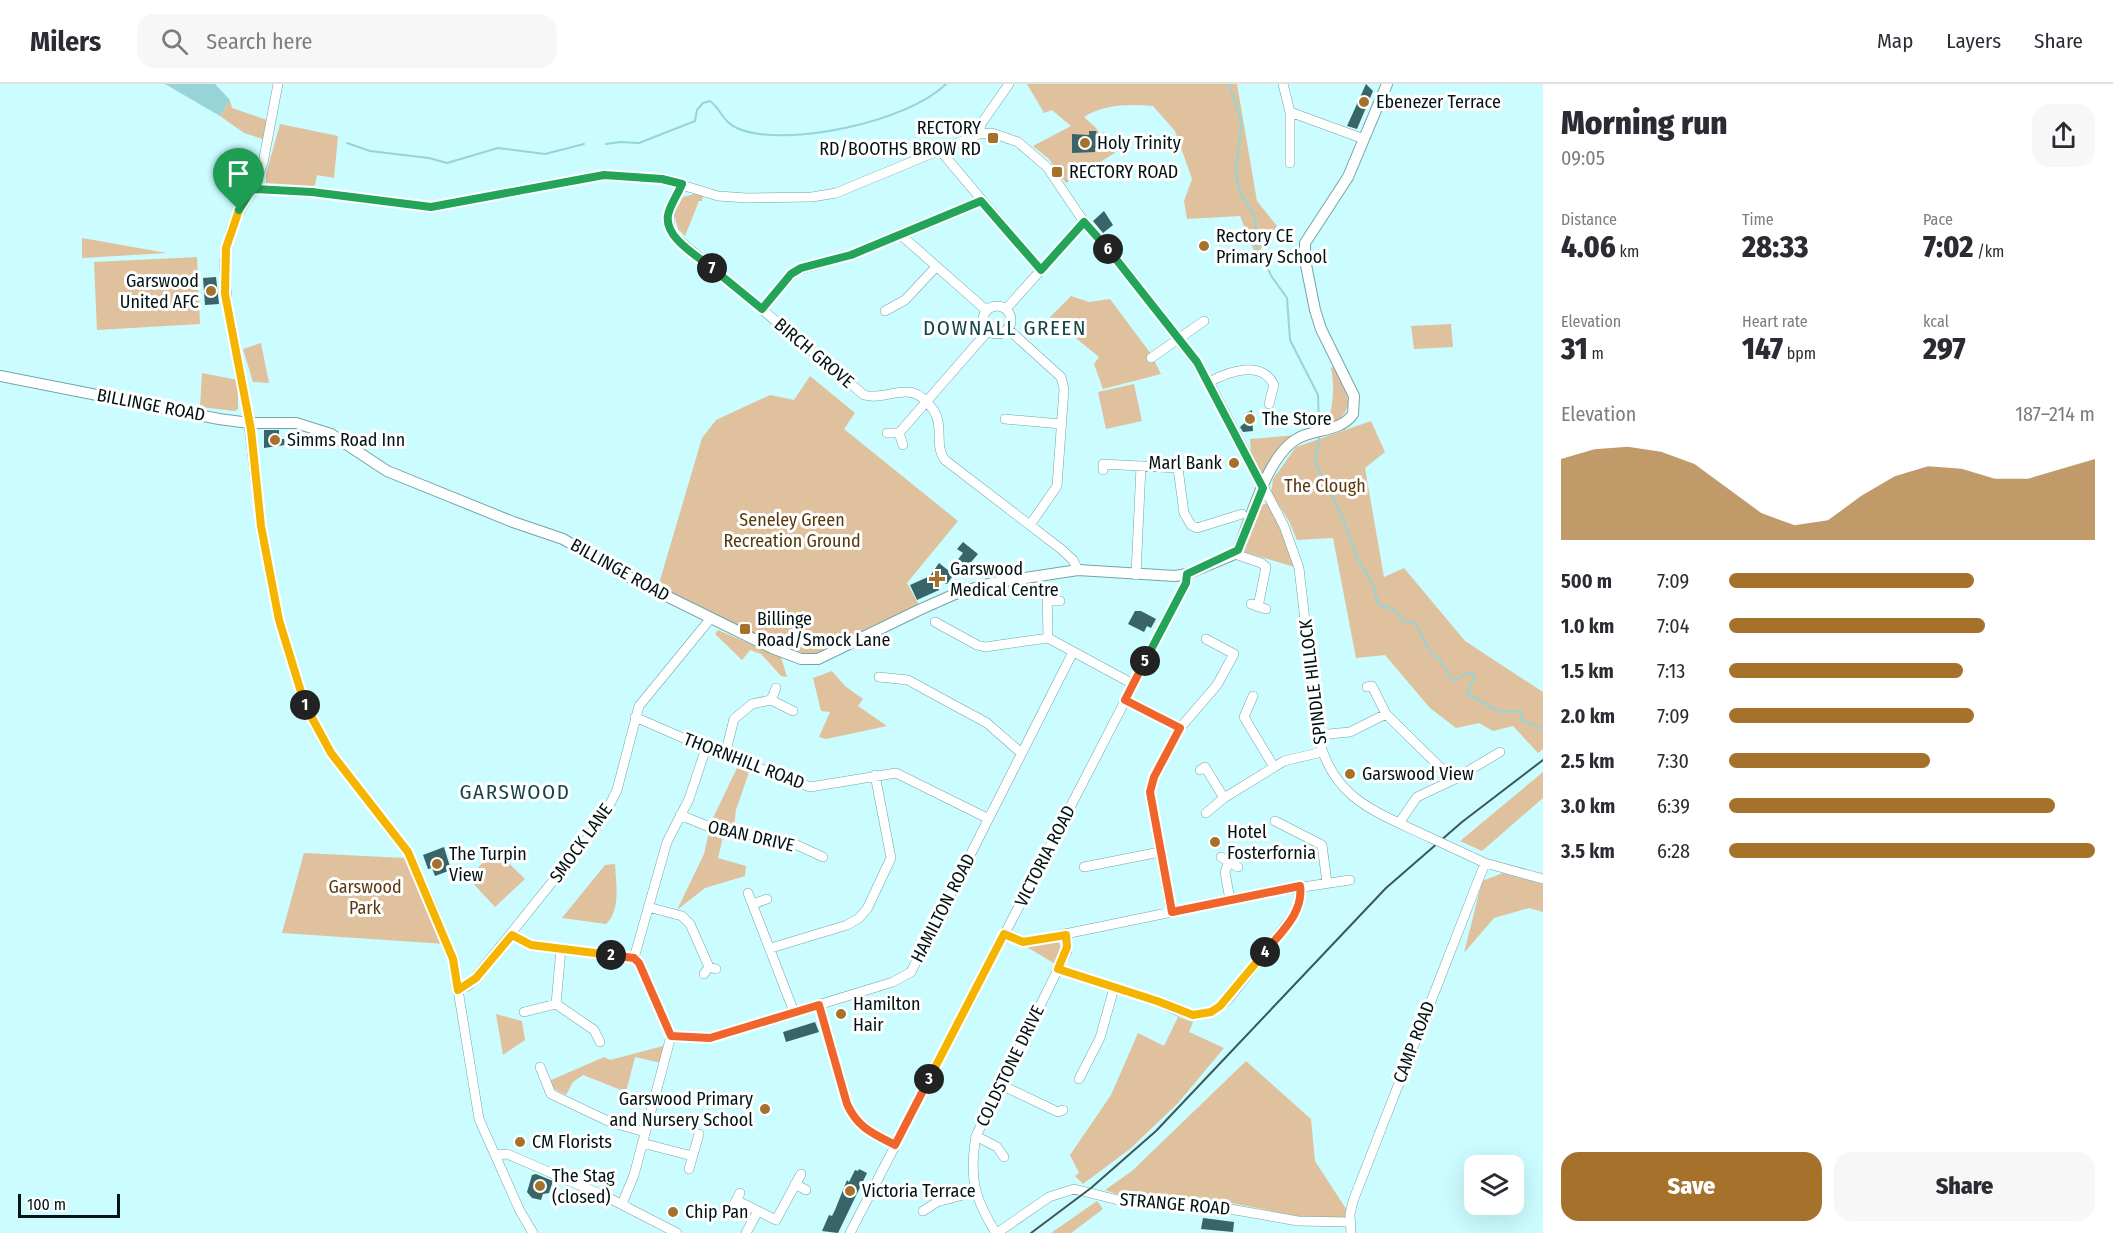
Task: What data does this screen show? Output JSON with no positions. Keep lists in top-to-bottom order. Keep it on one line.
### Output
{"streets":{"main road":["BILLINGE ROAD"],"street":["BIRCH GROVE","SPINDLE HILLOCK","THORNHILL ROAD","OBAN DRIVE","SMOCK LANE","VICTORIA ROAD","HAMILTON ROAD","CAMP ROAD","COLDSTONE DRIVE","STRANGE ROAD"]},"crossings":[["BILLINGE ROAD","SMOCK LANE"],["BILLINGE ROAD","VICTORIA ROAD"],["SPINDLE HILLOCK","CAMP ROAD"],["THORNHILL ROAD","SMOCK LANE"],["THORNHILL ROAD","HAMILTON ROAD"],["CAMP ROAD","STRANGE ROAD"],["COLDSTONE DRIVE","STRANGE ROAD"]],"districts":["DOWNALL GREEN","GARSWOOD"],"parks":["The Clough","Seneley Green Recreation Ground","Garswood Park"],"places":{"other":["Ebenezer Terrace","Holy Trinity","Rectory CE Primary School","Garswood United AFC","The Store","Simms Road Inn","Marl Bank","Garswood View","Hotel Fosterfornia","The Turpin View","Hamilton Hair","Garswood Primary and Nursery School","CM Florists","The Stag (closed)","Victoria Terrace","Chip Pan"],"transit":["RECTORY RD/BOOTHS BROW RD","RECTORY ROAD","Billinge Road/Smock Lane"],"health":["Garswood Medical Centre"]},"scale_bar":"100 m","page":{"header":"Milers","search":"Search here","nav":["Map","Layers","Share"],"heading":["Morning run","09:05"],"stats":[["Distance","4.06 km"],["Time","28:33"],["Pace","7:02 /km"],["Elevation","31 m"],["Heart rate","147 bpm"],["kcal","297"]],"pins":["6","7","5","1","4","2","3"],"chart":["Elevation","187–214 m"],"list":[{"name":"500 m","note":"7:09"},{"name":"1.0 km","note":"7:04"},{"name":"1.5 km","note":"7:13"},{"name":"2.0 km","note":"7:09"},{"name":"2.5 km","note":"7:30"},{"name":"3.0 km","note":"6:39"},{"name":"3.5 km","note":"6:28"}],"buttons":["Save","Share"],"scale":"100 m"}}
